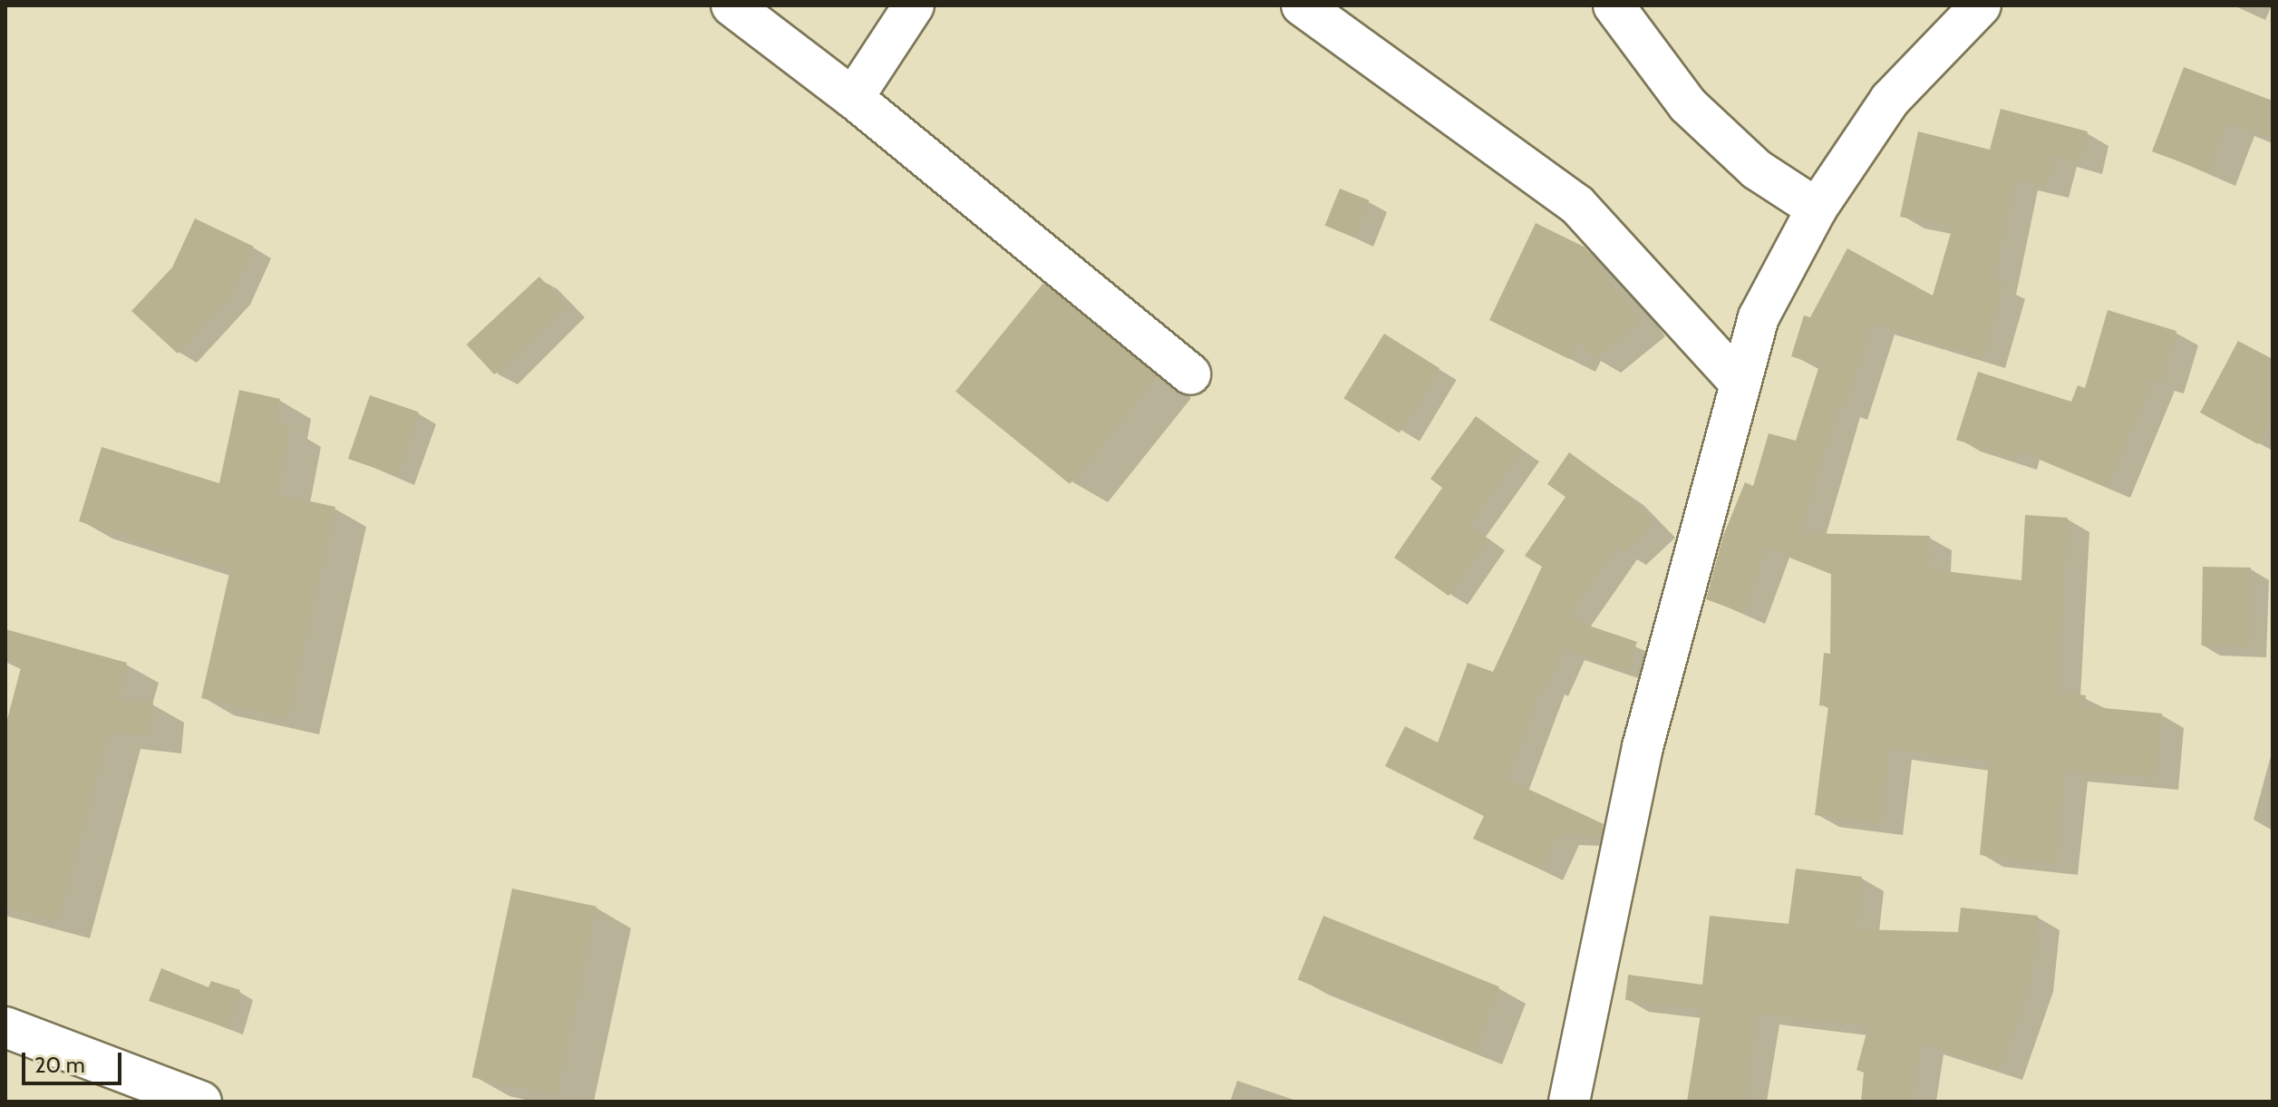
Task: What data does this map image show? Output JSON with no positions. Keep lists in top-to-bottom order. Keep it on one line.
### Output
{"scale_bar":"20 m"}
